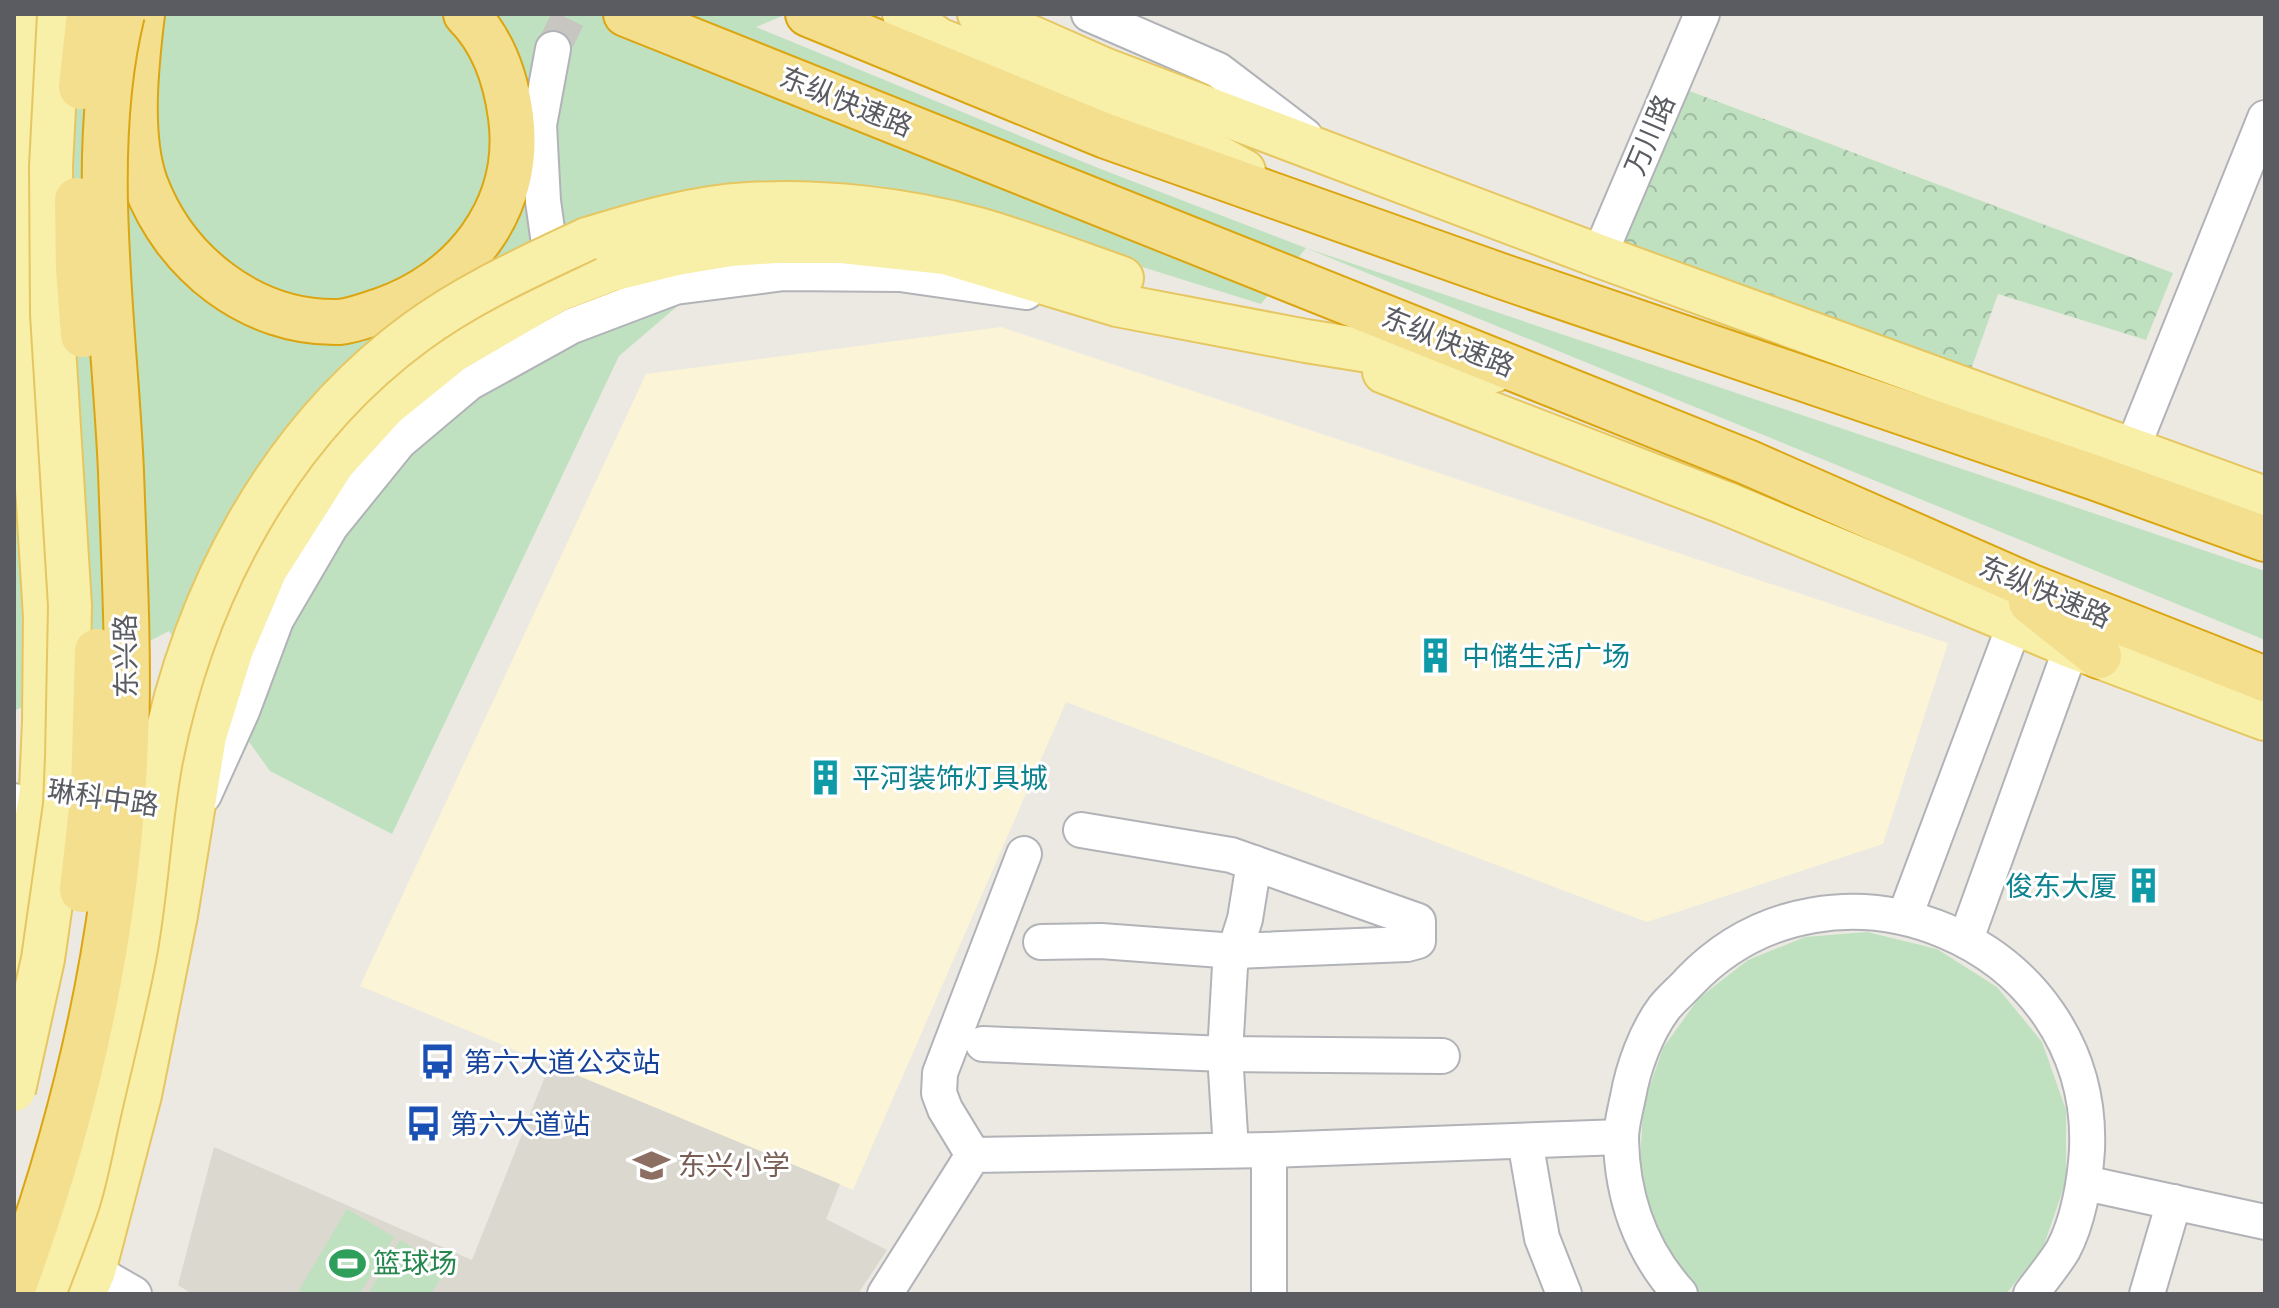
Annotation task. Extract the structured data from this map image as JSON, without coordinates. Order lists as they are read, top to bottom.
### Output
{
  "streets": {
    "highway": ["东纵快速路", "东兴路"],
    "street": ["万川路"]
  },
  "places": {
    "building": ["中储生活广场", "平河装饰灯具城", "俊东大厦"],
    "bus stop": ["第六大道公交站", "第六大道站"],
    "school or university": ["东兴小学"],
    "sports": ["篮球场"]
  }
}
